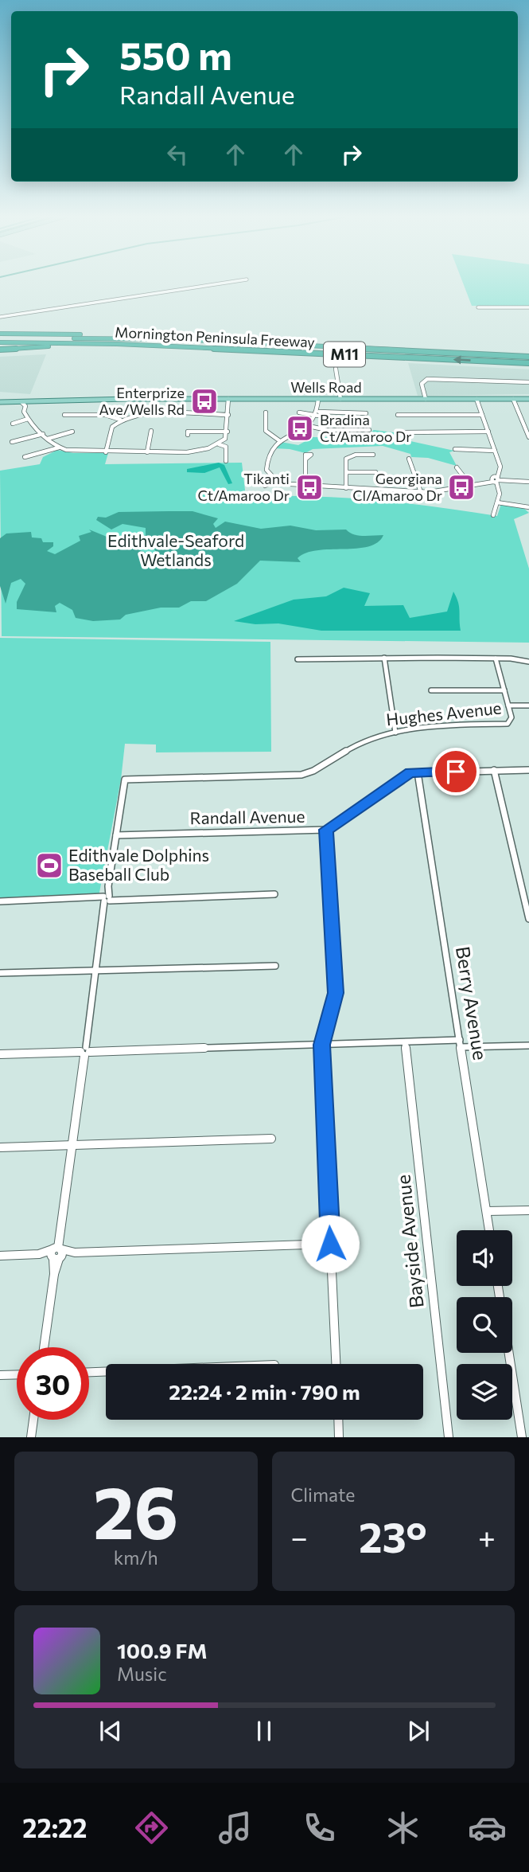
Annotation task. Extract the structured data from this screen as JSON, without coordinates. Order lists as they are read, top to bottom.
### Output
{
  "streets": {
    "highway": ["Mornington Peninsula Freeway", "M11"],
    "main road": ["Wells Road"],
    "street": [
      "Hughes Avenue",
      "Randall Avenue",
      "Berry Avenue",
      "Bayside Avenue"
    ]
  },
  "crossings": [
    ["Hughes Avenue", "Randall Avenue"],
    ["Randall Avenue", "Berry Avenue"]
  ],
  "parks": ["Edithvale-Seaford Wetlands"],
  "places": {
    "bus stop": [
      "Enterprize Ave/Wells Rd",
      "Bradina Ct/Amaroo Dr",
      "Tikanti Ct/Amaroo Dr",
      "Georgiana Cl/Amaroo Dr"
    ],
    "sports": ["Edithvale Dolphins Baseball Club"]
  },
  "page": {
    "turn": ["550 m", "Randall Avenue"],
    "limit": "30",
    "trip": "22:24 · 2 min · 790 m",
    "tile": [
      ["26", "km/h"],
      "Climate"
    ],
    "heat": ["−", "23°", "+"],
    "song": ["100.9 FM", "Music"],
    "tabs": "22:22"
  }
}
